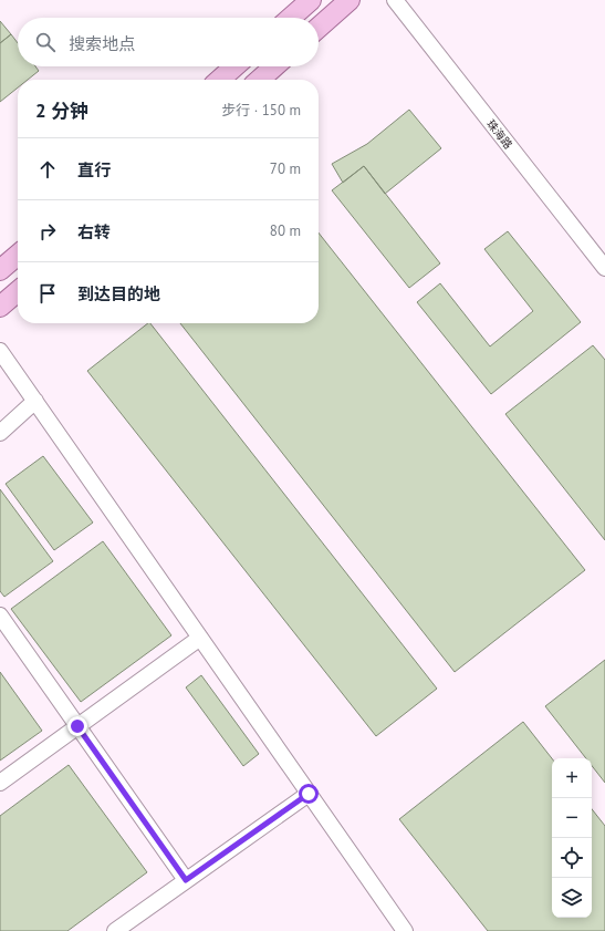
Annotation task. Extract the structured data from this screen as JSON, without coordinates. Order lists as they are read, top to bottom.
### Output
{
  "streets": {
    "street": ["珠海路"]
  },
  "page": {
    "search": "搜索地点",
    "heading": ["2 分钟", "步行 · 150 m"],
    "list": [
      ["直行", "70 m"],
      ["右转", "80 m"],
      "到达目的地"
    ],
    "map_buttons": ["+", "−"]
  }
}
